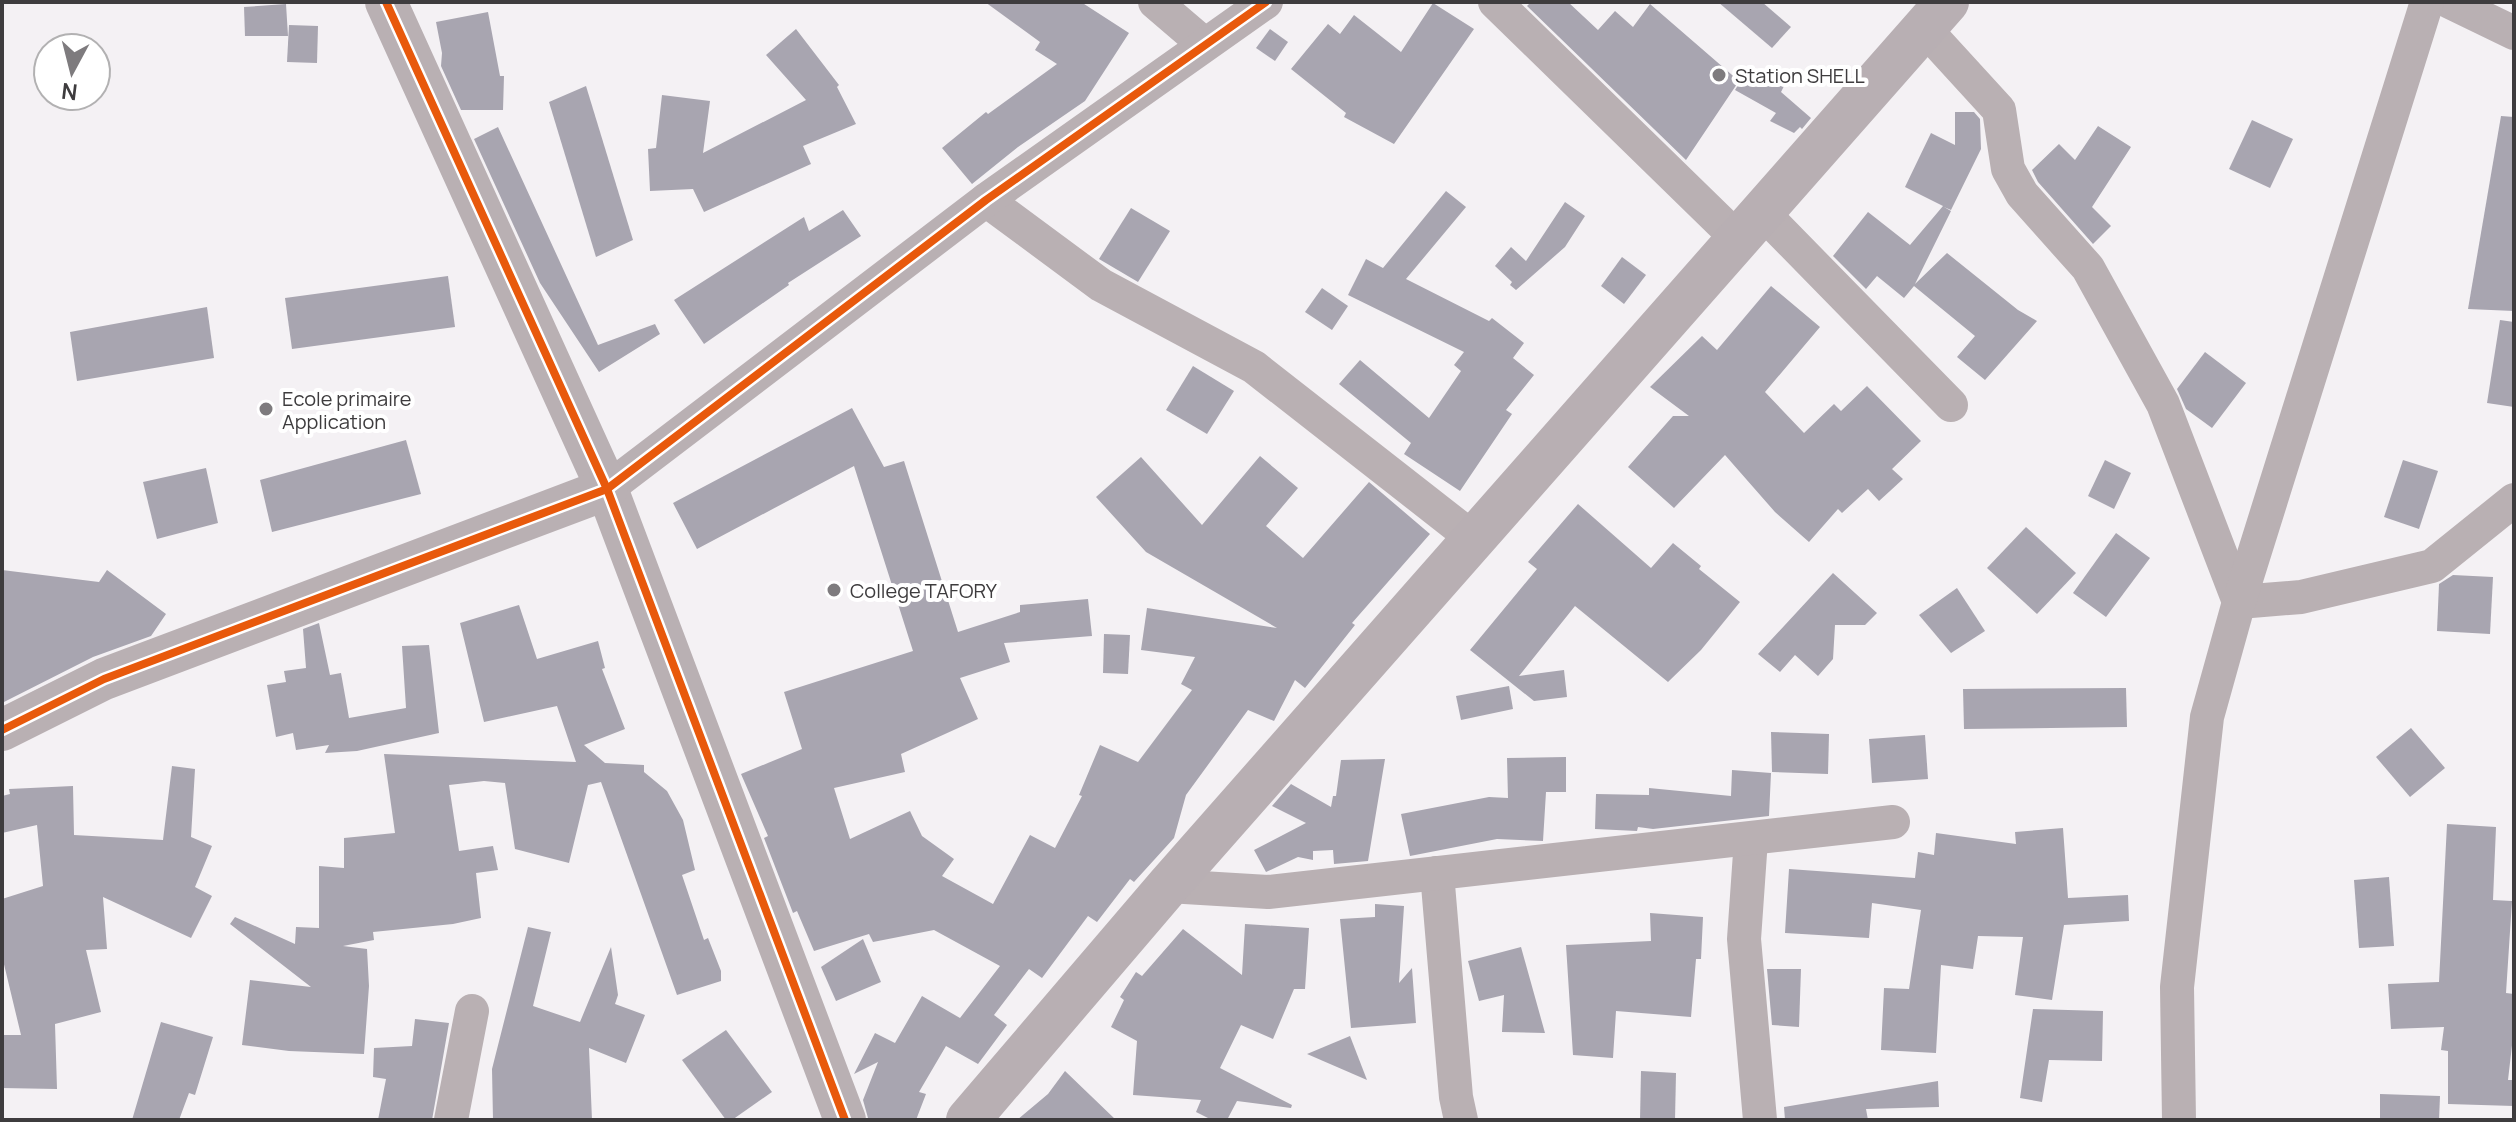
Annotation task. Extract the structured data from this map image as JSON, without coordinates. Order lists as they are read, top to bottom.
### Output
{
  "places": ["Station SHELL", "Ecole primaire Application", "College TAFORY"],
  "north": "bottom"
}
